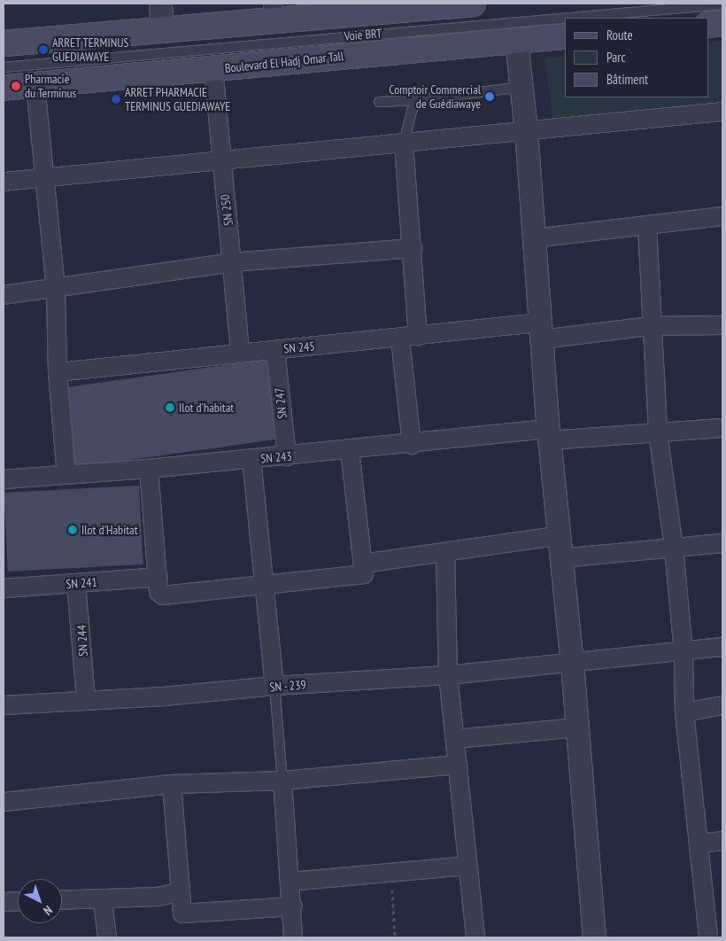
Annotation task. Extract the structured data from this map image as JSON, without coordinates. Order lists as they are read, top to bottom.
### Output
{
  "streets": {
    "main road": ["Boulevard El Hadj Omar Tall"],
    "street": [
      "SN 250",
      "SN 245",
      "SN 247",
      "SN 243",
      "SN 241",
      "SN 244",
      "SN - 239"
    ],
    "lane": ["Voie BRT"]
  },
  "crossings": [
    ["Boulevard El Hadj Omar Tall", "SN 250"],
    ["SN 250", "SN 245"],
    ["SN 245", "SN 247"],
    ["SN 247", "SN 243"],
    ["SN 241", "SN 244"],
    ["SN 244", "SN - 239"]
  ],
  "places": [
    "ARRET TERMINUS GUEDIAWAYE",
    "Pharmacie du Terminus",
    "Comptoir Commercial de Guédiawaye",
    "ARRET PHARMACIE TERMINUS GUEDIAWAYE",
    "Ilot d'habitat",
    "Ilot d'Habitat"
  ],
  "legend": ["Route", "Parc", "Bâtiment"],
  "north": "bottom right"
}
